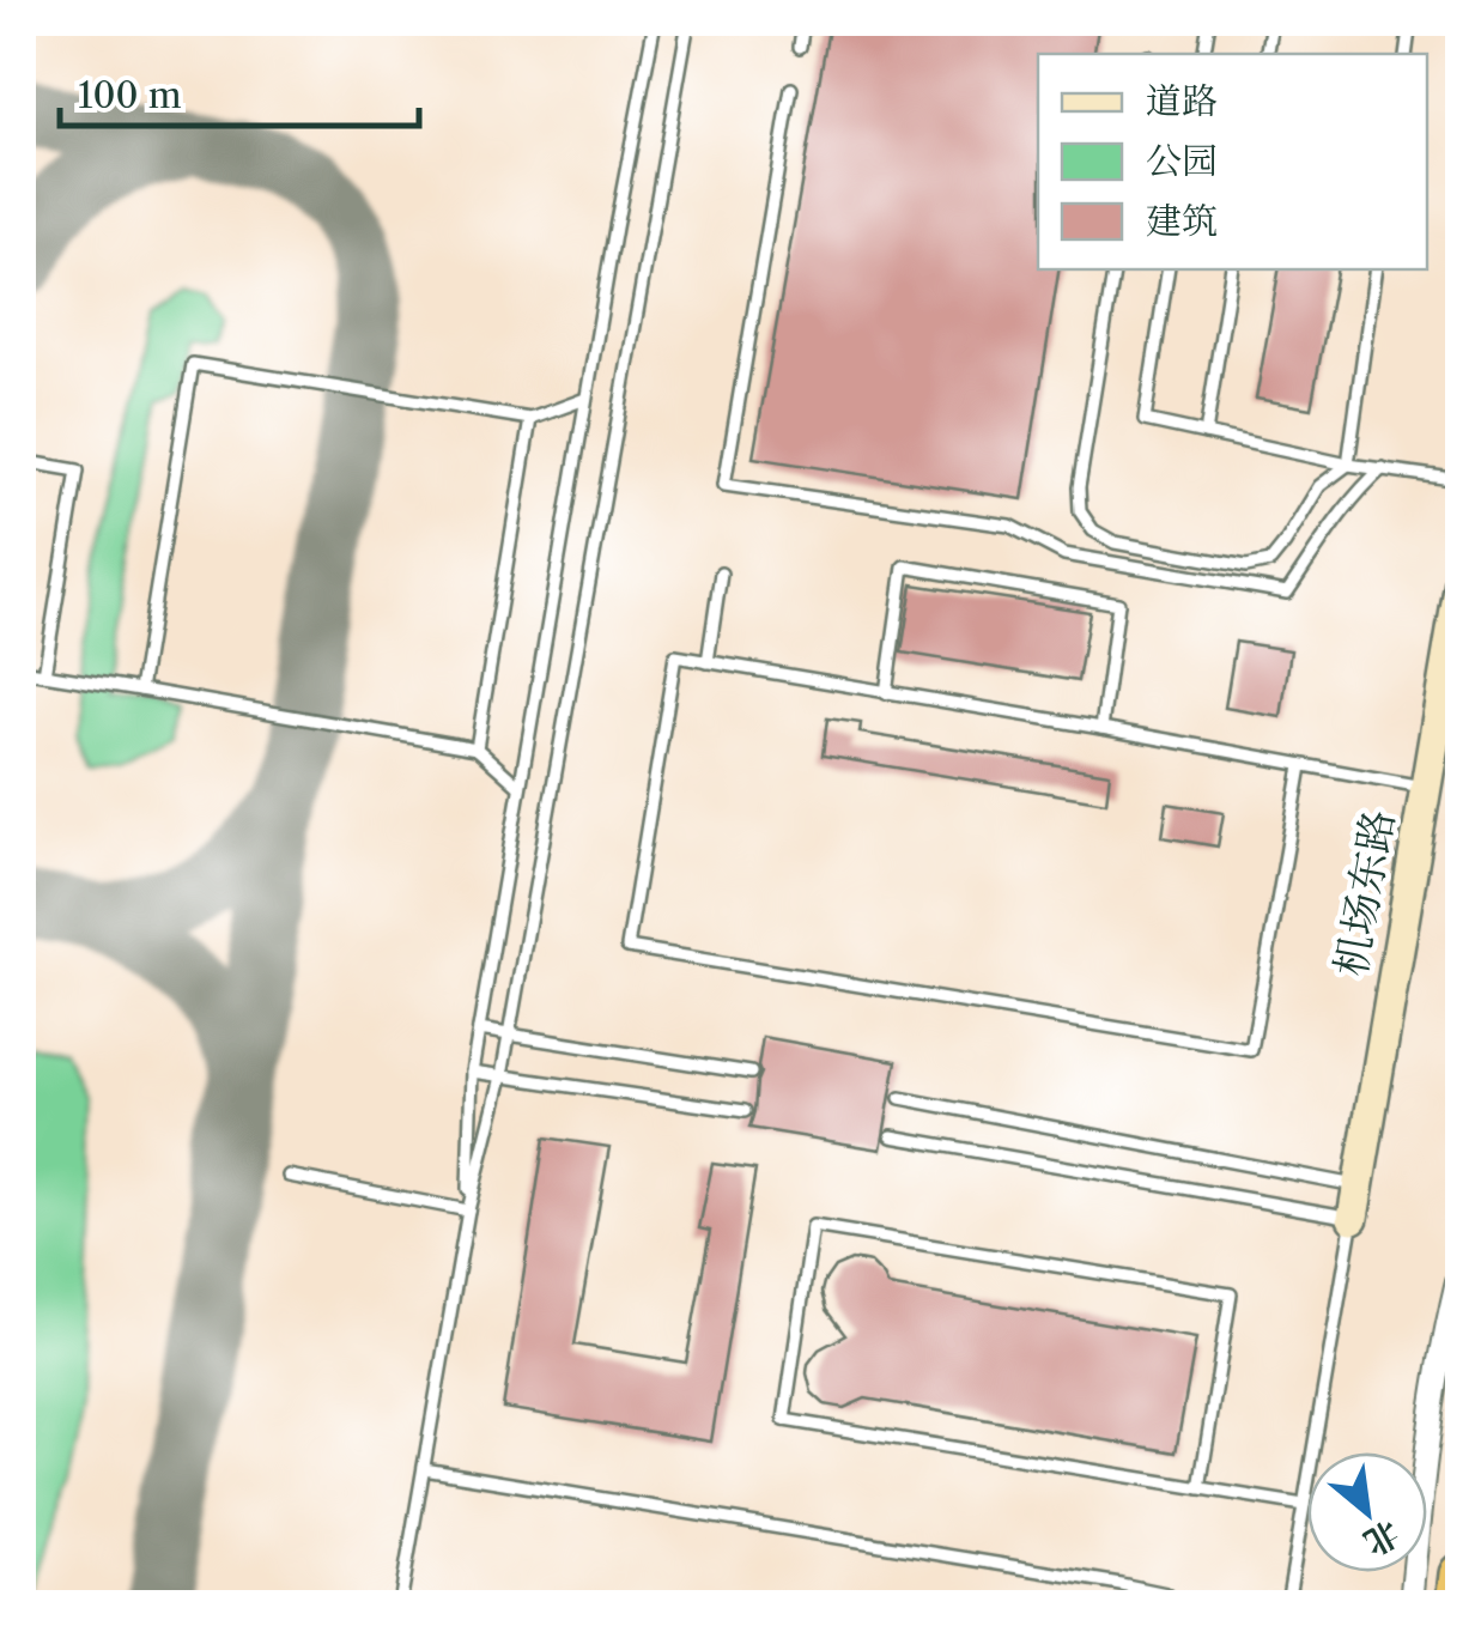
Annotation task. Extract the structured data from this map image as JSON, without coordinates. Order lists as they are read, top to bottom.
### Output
{
  "streets": {
    "street": ["机场东路"]
  },
  "legend": ["道路", "公园", "建筑"],
  "scale_bar": "100 m",
  "north": "bottom right"
}
